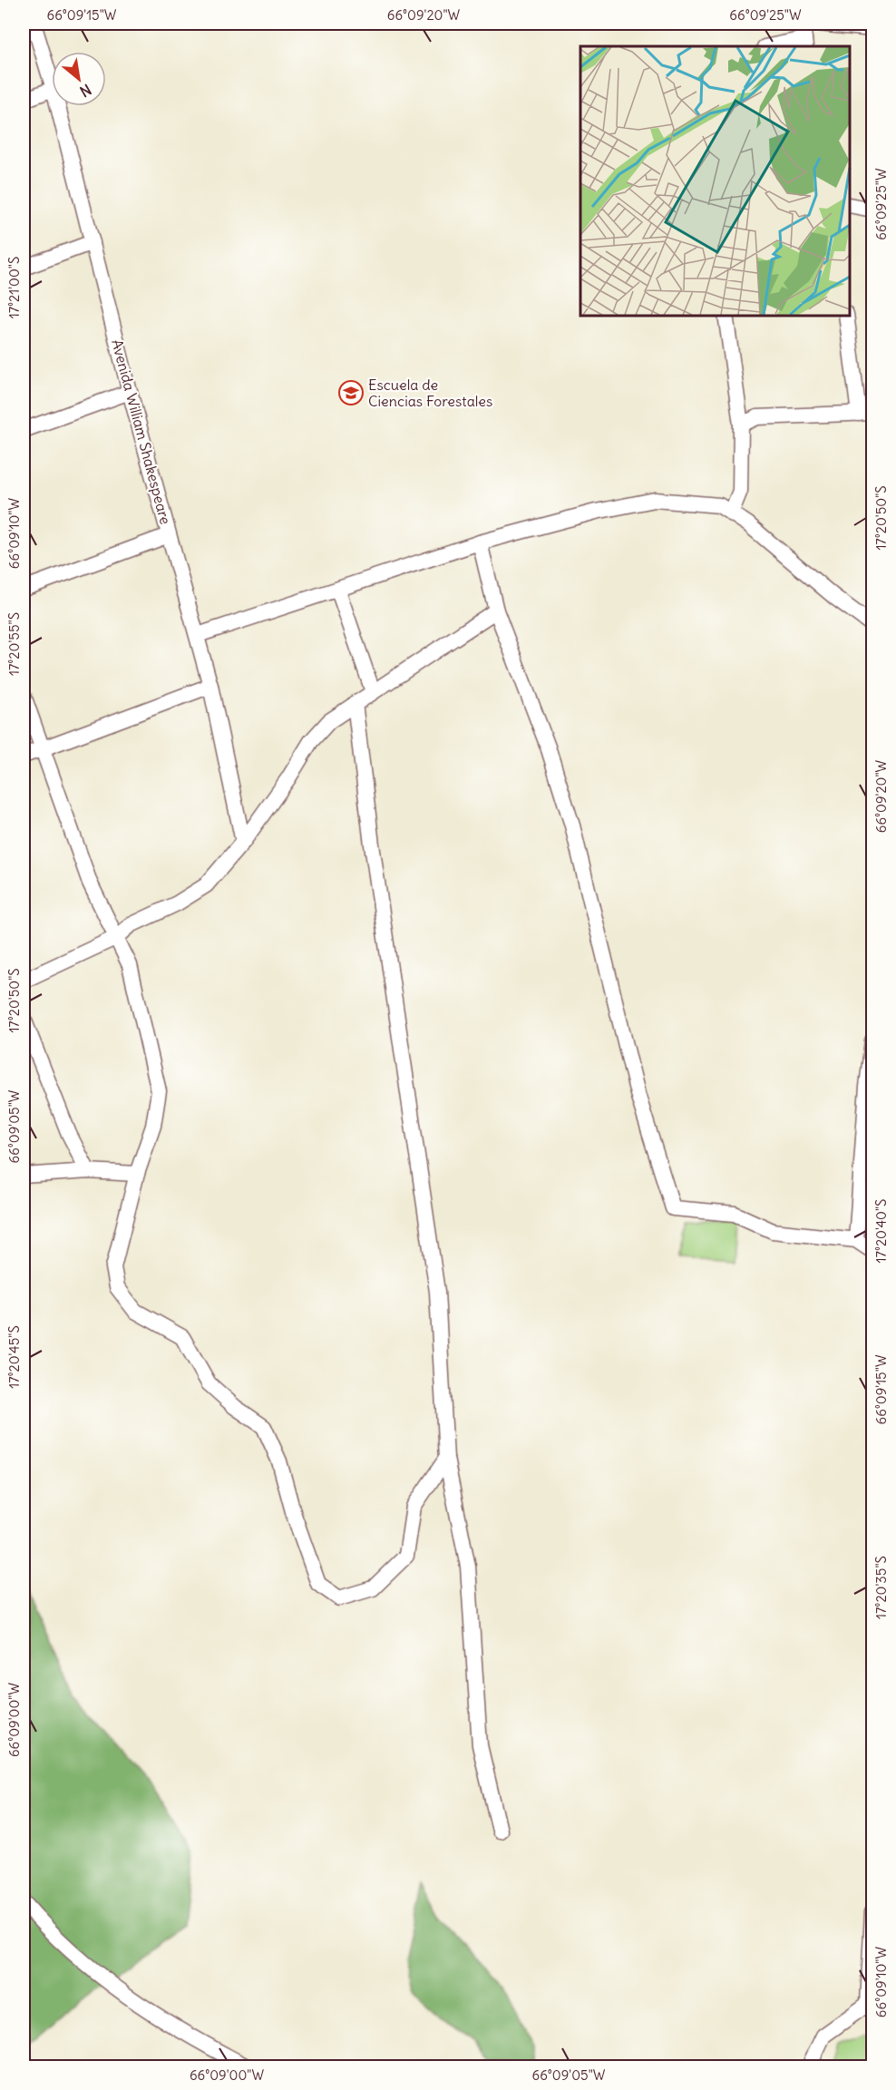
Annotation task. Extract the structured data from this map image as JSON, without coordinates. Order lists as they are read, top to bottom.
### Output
{
  "streets": {
    "street": ["Avenida William Shakespeare"]
  },
  "places": {
    "school or university": ["Escuela de Ciencias Forestales"]
  },
  "north": "bottom right",
  "coordinates": [
    "66°09'15\"W",
    "66°09'20\"W",
    "66°09'25\"W",
    "17°21'00\"S",
    "17°20'50\"S",
    "66°09'10\"W",
    "17°20'55\"S",
    "66°09'05\"W",
    "17°20'40\"S",
    "17°20'45\"S",
    "17°20'35\"S",
    "66°09'00\"W"
  ]
}
